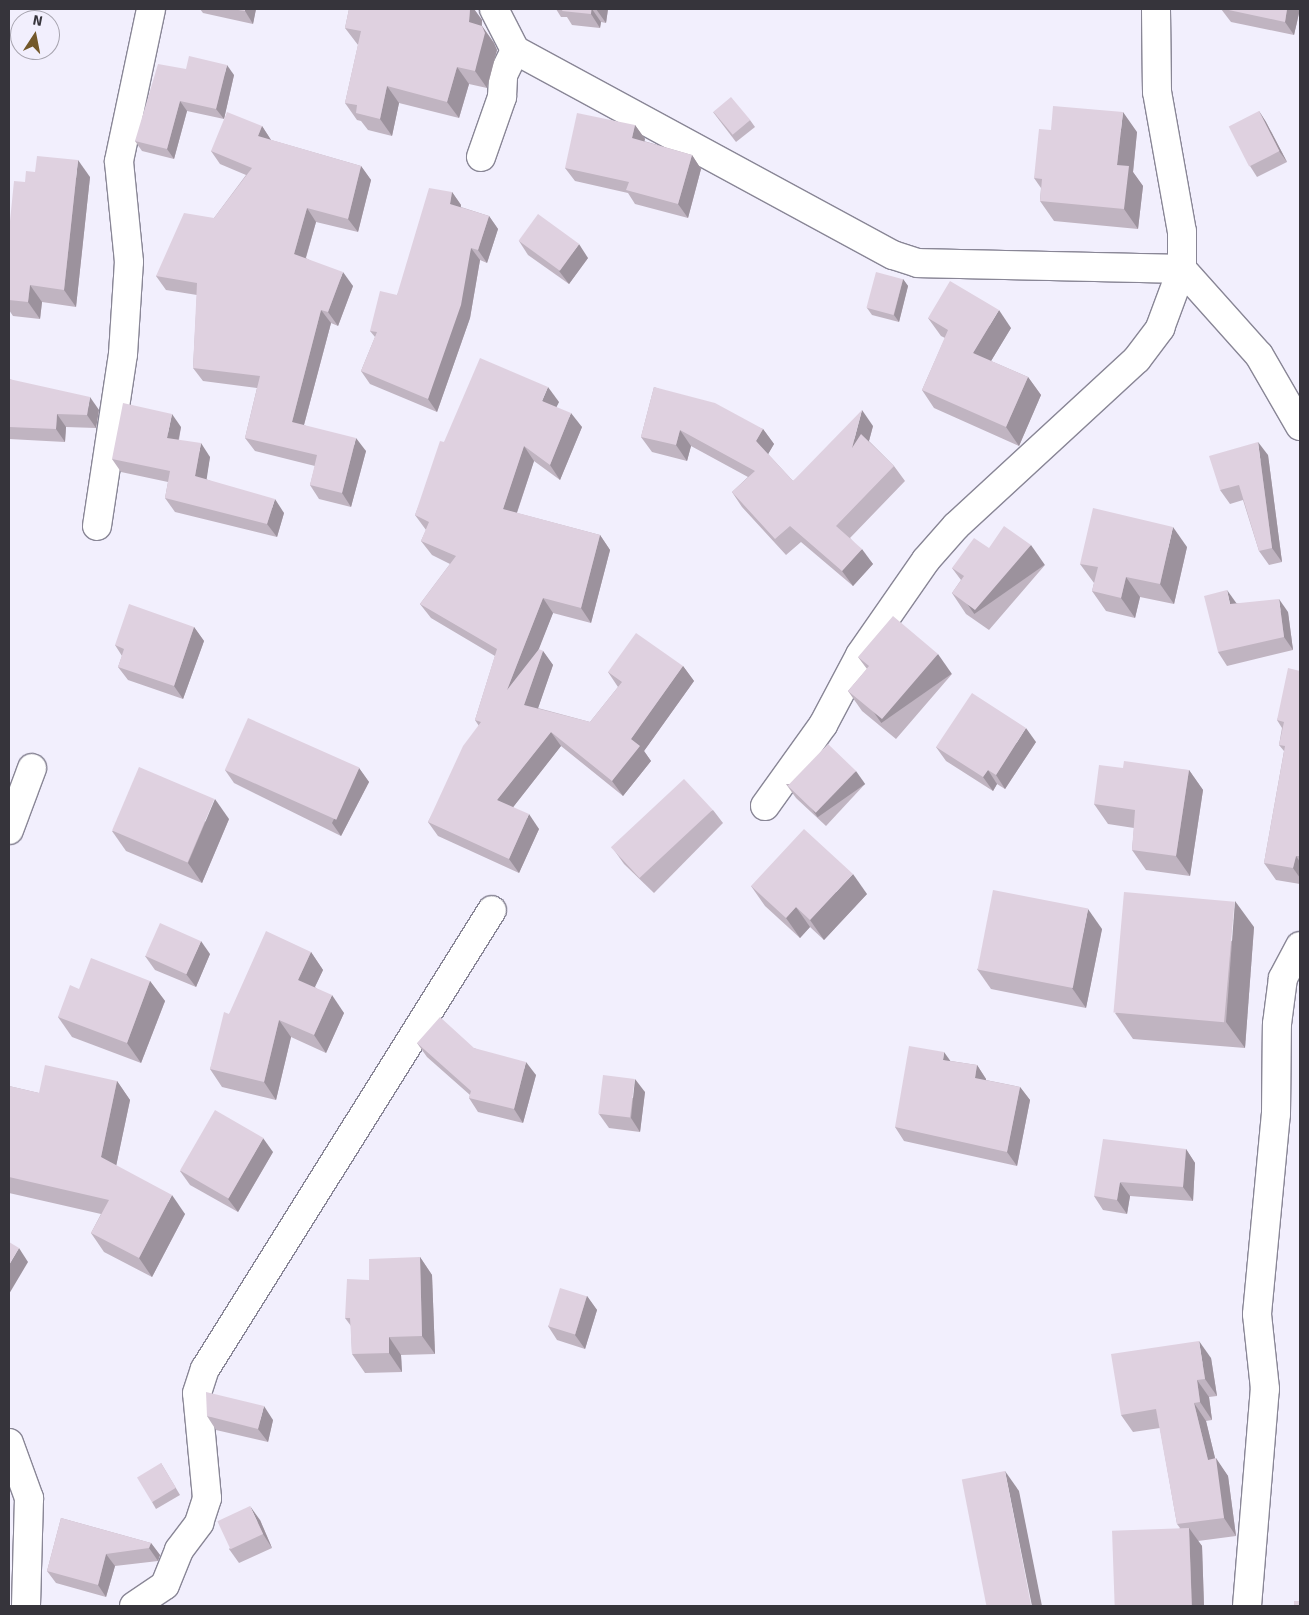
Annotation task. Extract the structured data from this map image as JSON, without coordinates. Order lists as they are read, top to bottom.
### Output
{
  "north": "top"
}
